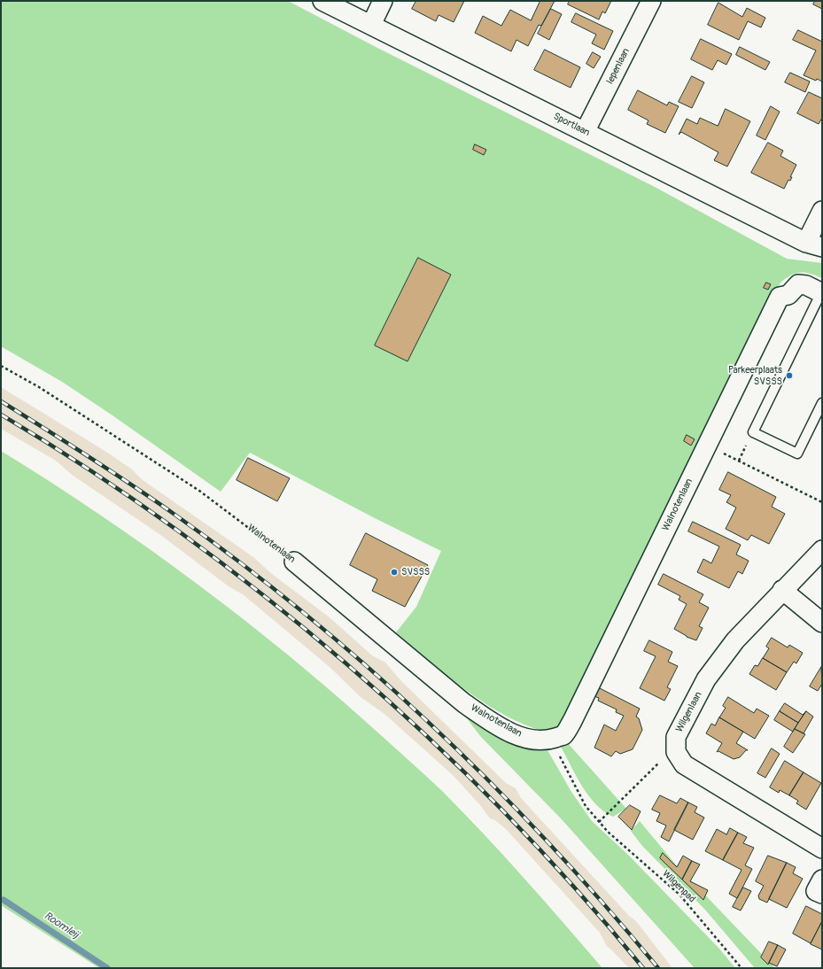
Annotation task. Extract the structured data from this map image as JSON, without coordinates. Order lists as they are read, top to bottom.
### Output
{
  "streets": {
    "street": [
      "Iepenlaan",
      "Sportlaan",
      "Walnotenlaan",
      "Wilgenlaan"
    ],
    "path": ["Wilgenpad"]
  },
  "crossings": [
    ["Iepenlaan", "Sportlaan"],
    ["Walnotenlaan", "Wilgenpad"]
  ],
  "water": ["Roomleij"],
  "places": ["Parkeerplaats SVSSS", "SVSSS"]
}
